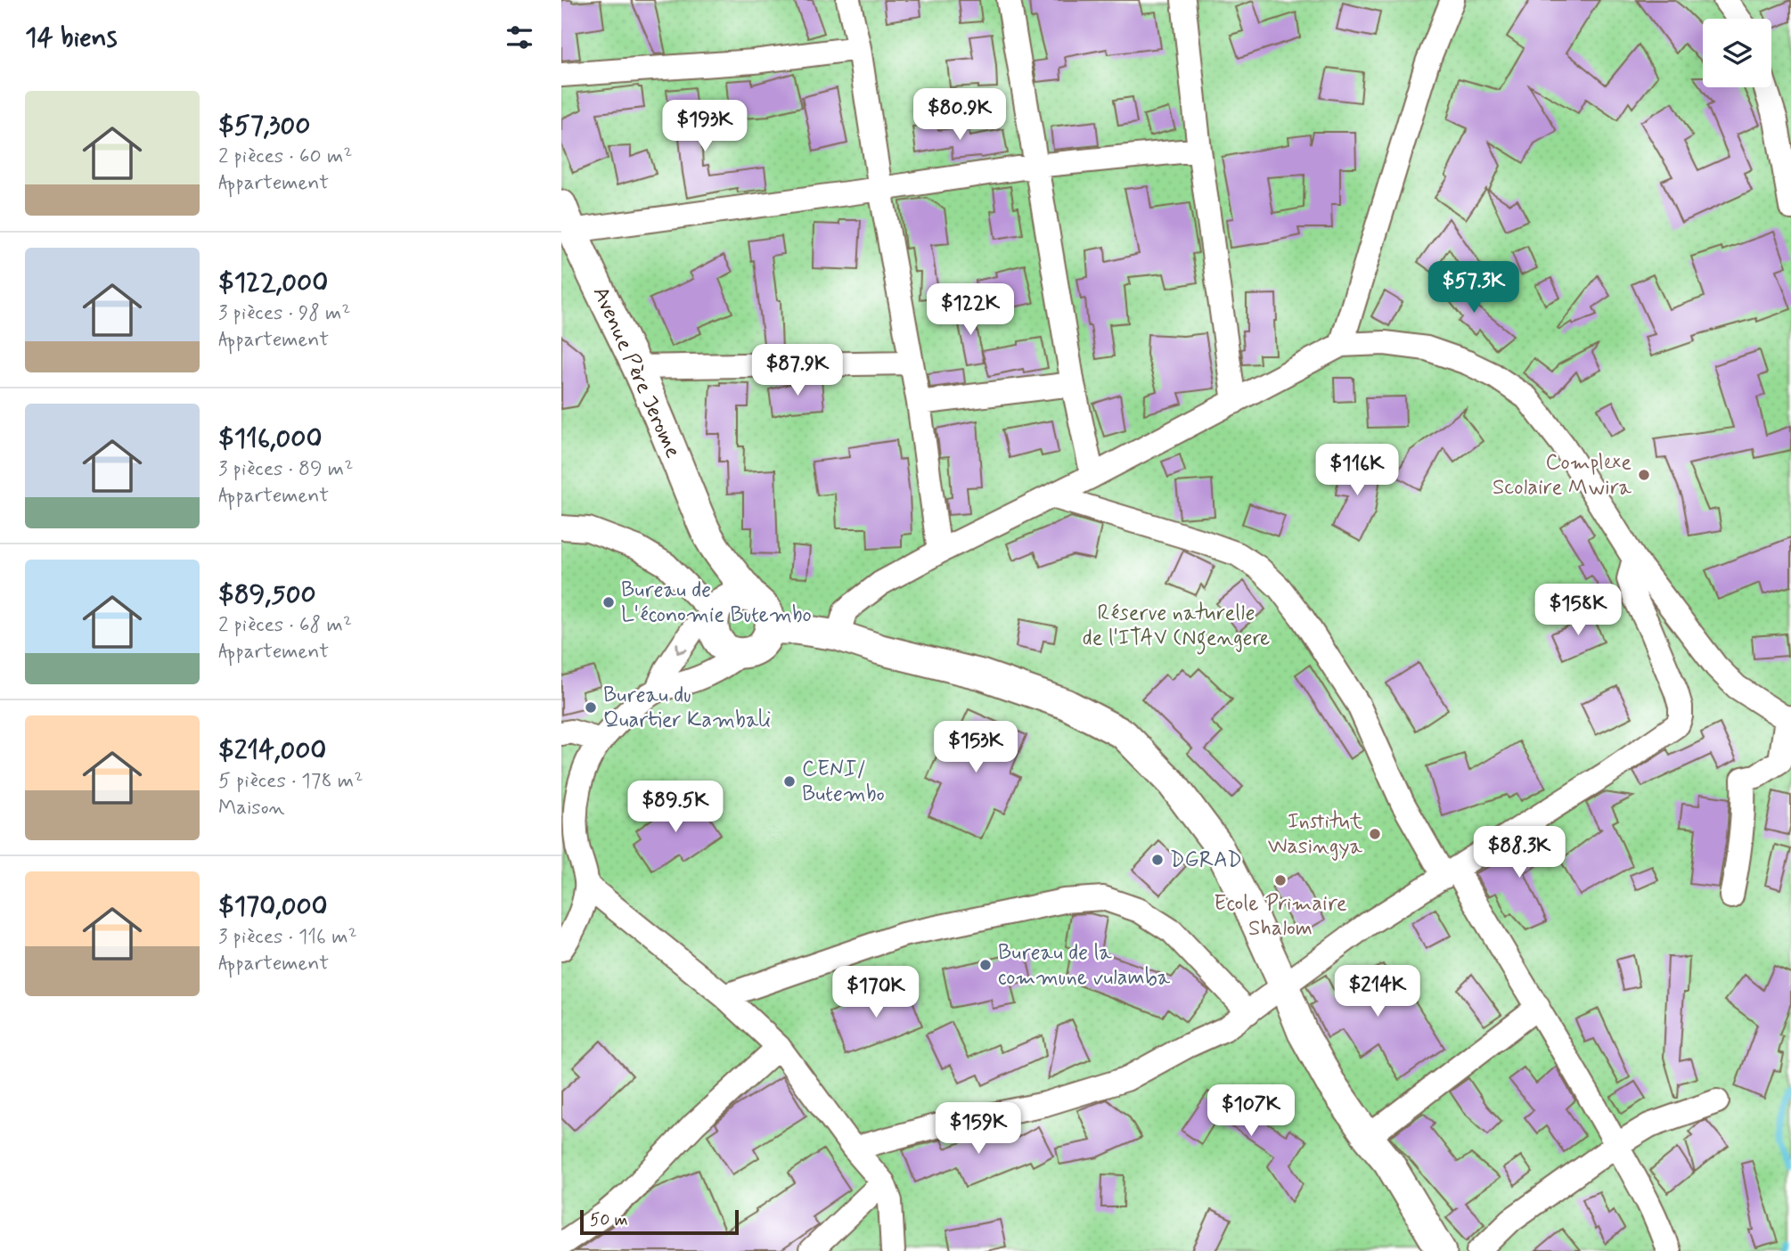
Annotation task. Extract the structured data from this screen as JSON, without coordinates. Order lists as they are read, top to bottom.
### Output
{
  "streets": {
    "street": ["Avenue Père Jerome"]
  },
  "parks": ["Réserve naturelle de l'ITAV (Ngengere"],
  "places": [
    "Complexe Scolaire Mwira",
    "Bureau de L'économie Butembo",
    "Bureau du Quartier Kambali",
    "CENI/ Butembo",
    "Institut Wasingya",
    "DGRAD",
    "Ecole Primaire Shalom",
    "Bureau de la commune vulamba"
  ],
  "scale_bar": "50 m",
  "page": {
    "heading": "14 biens",
    "list": [
      {
        "name": "$57,300",
        "note": "2 pièces · 60 m² · Appartement"
      },
      {
        "name": "$122,000",
        "note": "3 pièces · 98 m² · Appartement"
      },
      {
        "name": "$116,000",
        "note": "3 pièces · 89 m² · Appartement"
      },
      {
        "name": "$89,500",
        "note": "2 pièces · 68 m² · Appartement"
      },
      {
        "name": "$214,000",
        "note": "5 pièces · 178 m² · Maison"
      },
      {
        "name": "$170,000",
        "note": "3 pièces · 116 m² · Appartement"
      }
    ],
    "price": [
      "$80.9K",
      "$193K",
      "$57.3K",
      "$122K",
      "$87.9K",
      "$116K",
      "$158K",
      "$153K",
      "$89.5K",
      "$88.3K",
      "$214K",
      "$170K",
      "$107K",
      "$159K"
    ],
    "scale": "50 m"
  }
}
